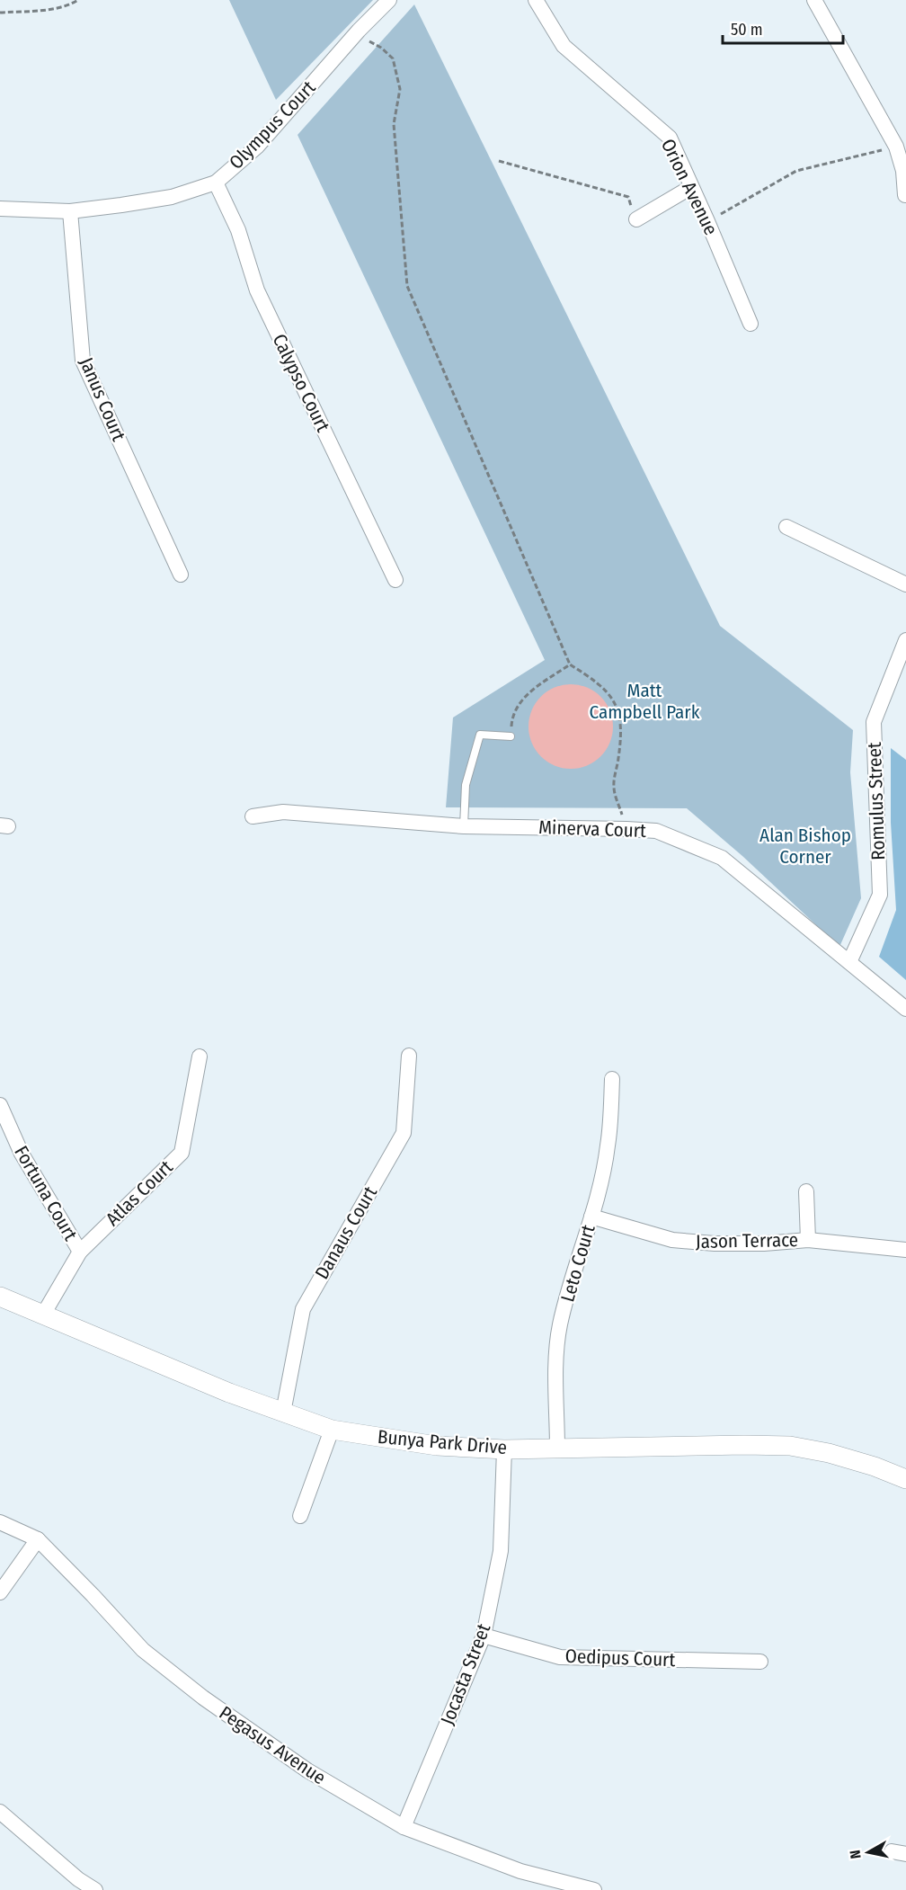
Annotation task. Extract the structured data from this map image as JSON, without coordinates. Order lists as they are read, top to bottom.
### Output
{
  "streets": {
    "street": [
      "Olympus Court",
      "Orion Avenue",
      "Calypso Court",
      "Janus Court",
      "Romulus Street",
      "Minerva Court",
      "Fortuna Court",
      "Atlas Court",
      "Danaus Court",
      "Jason Terrace",
      "Leto Court",
      "Bunya Park Drive",
      "Oedipus Court",
      "Jocasta Street",
      "Pegasus Avenue"
    ]
  },
  "crossings": [
    ["Olympus Court", "Calypso Court"],
    ["Olympus Court", "Janus Court"],
    ["Romulus Street", "Minerva Court"],
    ["Fortuna Court", "Atlas Court"],
    ["Atlas Court", "Bunya Park Drive"],
    ["Danaus Court", "Bunya Park Drive"],
    ["Jason Terrace", "Leto Court"],
    ["Leto Court", "Bunya Park Drive"],
    ["Bunya Park Drive", "Jocasta Street"],
    ["Oedipus Court", "Jocasta Street"],
    ["Jocasta Street", "Pegasus Avenue"]
  ],
  "parks": ["Matt Campbell Park", "Alan Bishop Corner"],
  "scale_bar": "50 m",
  "north": "left"
}
